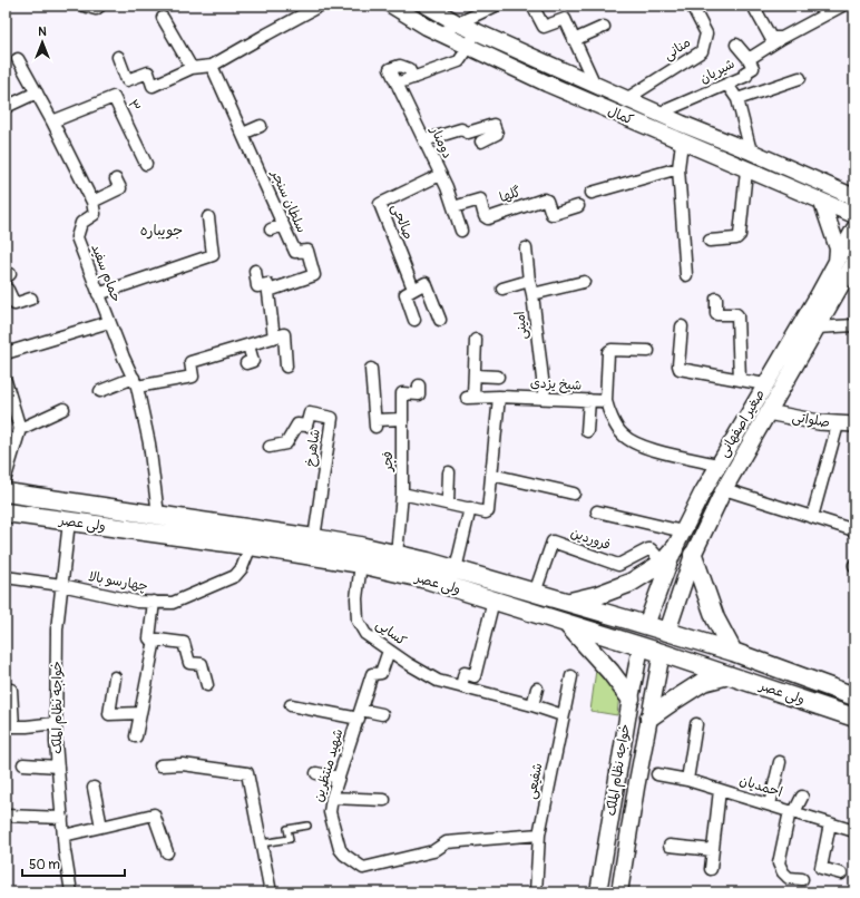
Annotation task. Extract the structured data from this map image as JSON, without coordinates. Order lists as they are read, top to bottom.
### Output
{
  "streets": {
    "main road": [
      "کمال",
      "صغیر اصفهانی",
      "ولی عصر",
      "خواجه نظام الملک"
    ],
    "street": [
      "منانی",
      "شیریان",
      "۳",
      "دومنار",
      "گلها",
      "سلطان سنجر",
      "صالحی",
      "حمام سفید",
      "امینی",
      "شیخ یزدی",
      "صلواتی",
      "شاهرخ",
      "فجر",
      "فروردین",
      "چهارسو بالا",
      "کسایی",
      "شهید منتظرین",
      "شفیعی",
      "احمدیان"
    ]
  },
  "crossings": [
    ["منانی", "کمال"],
    ["شیریان", "کمال"],
    ["دومنار", "گلها"],
    ["دومنار", "صالحی"],
    ["حمام سفید", "ولی عصر"],
    ["امینی", "شیخ یزدی"],
    ["صلواتی", "صغیر اصفهانی"],
    ["صغیر اصفهانی", "ولی عصر"],
    ["شاهرخ", "ولی عصر"],
    ["فجر", "ولی عصر"],
    ["ولی عصر", "فروردین"],
    ["ولی عصر", "چهارسو بالا"],
    ["ولی عصر", "کسایی"],
    ["ولی عصر", "خواجه نظام الملک"],
    ["چهارسو بالا", "خواجه نظام الملک"],
    ["کسایی", "شهید منتظرین"],
    ["کسایی", "شفیعی"],
    ["شهید منتظرین", "شفیعی"]
  ],
  "districts": ["جویباره"],
  "scale_bar": "50 m",
  "north": "top"
}
